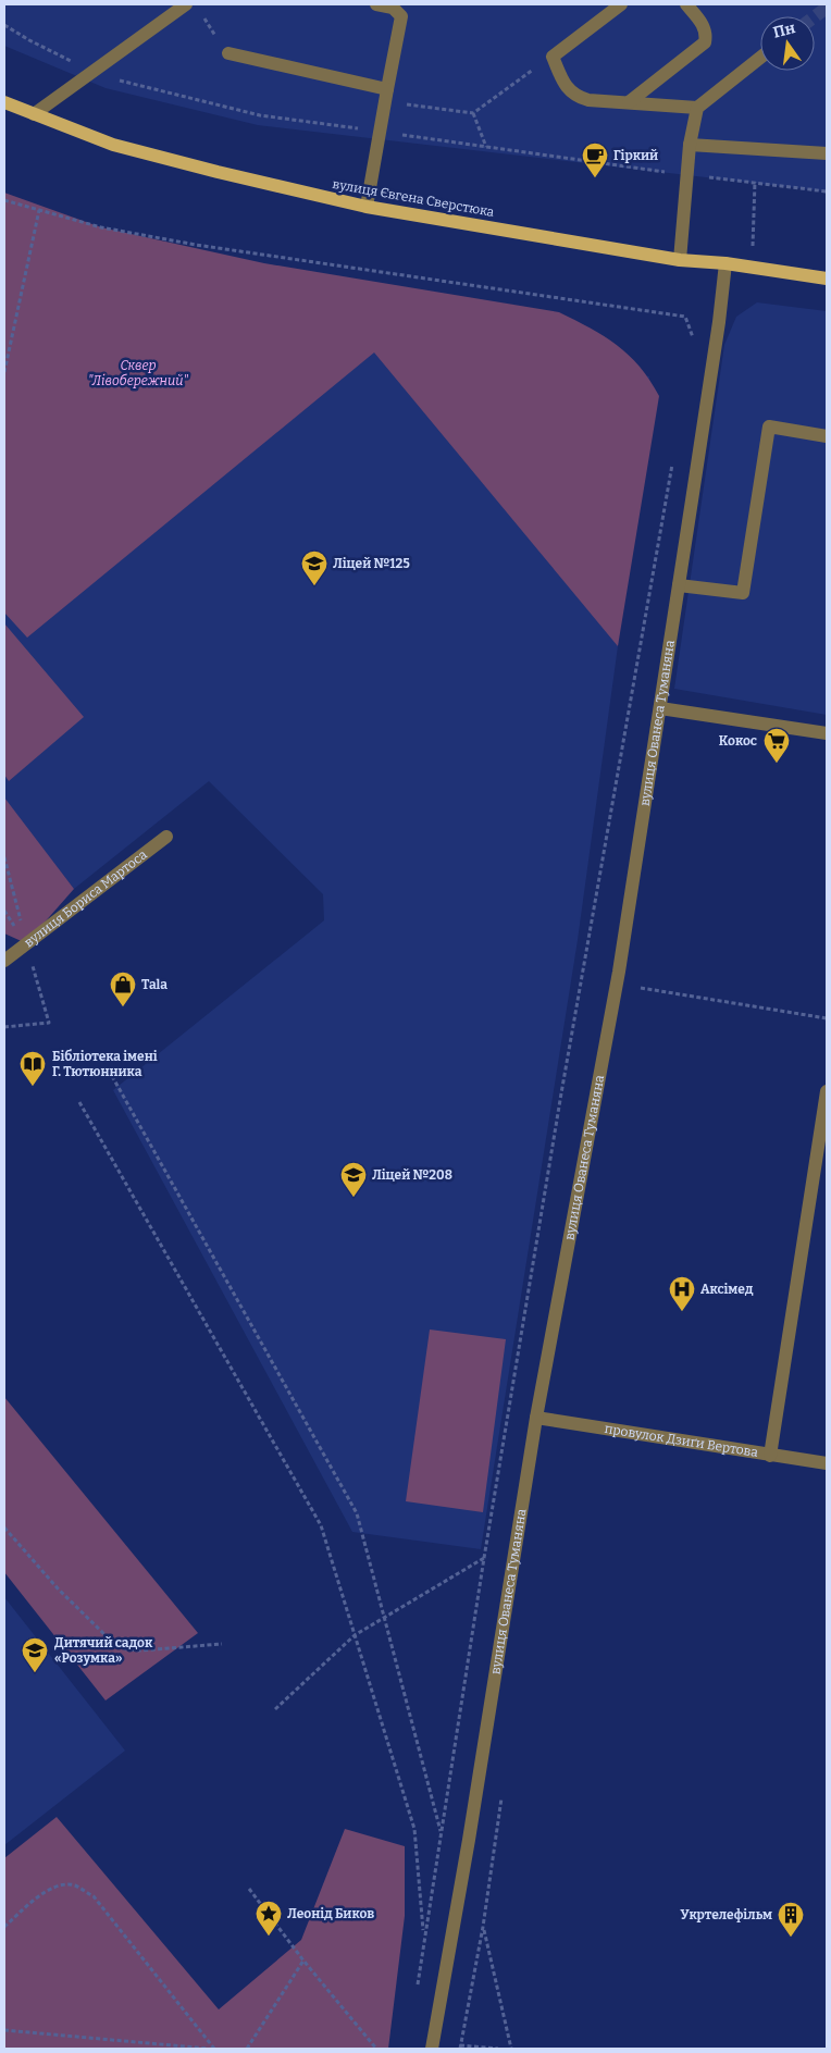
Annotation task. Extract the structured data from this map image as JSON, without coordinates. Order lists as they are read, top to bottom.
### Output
{
  "streets": {
    "main road": ["вулиця Євгена Сверстюка"],
    "street": ["вулиця Ованеса Туманяна", "вулиця Бориса Мартоса", "провулок Дзиґи Вертова"]
  },
  "crossings": [
    ["вулиця Євгена Сверстюка", "вулиця Ованеса Туманяна"],
    ["вулиця Ованеса Туманяна", "провулок Дзиґи Вертова"]
  ],
  "parks": ["Сквер \"Лівобережний\""],
  "places": {
    "cafe": ["Гіркий"],
    "school or university": ["Ліцей №125", "Ліцей №208", "Дитячий садок «Розумка»"],
    "supermarket": ["Кокос"],
    "shop": ["Tala"],
    "library": ["Бібліотека імені Г. Тютюнника"],
    "hospital": ["Аксімед"],
    "place": ["Леонід Биков"],
    "building": ["Укртелефільм"]
  },
  "north": "top"
}
